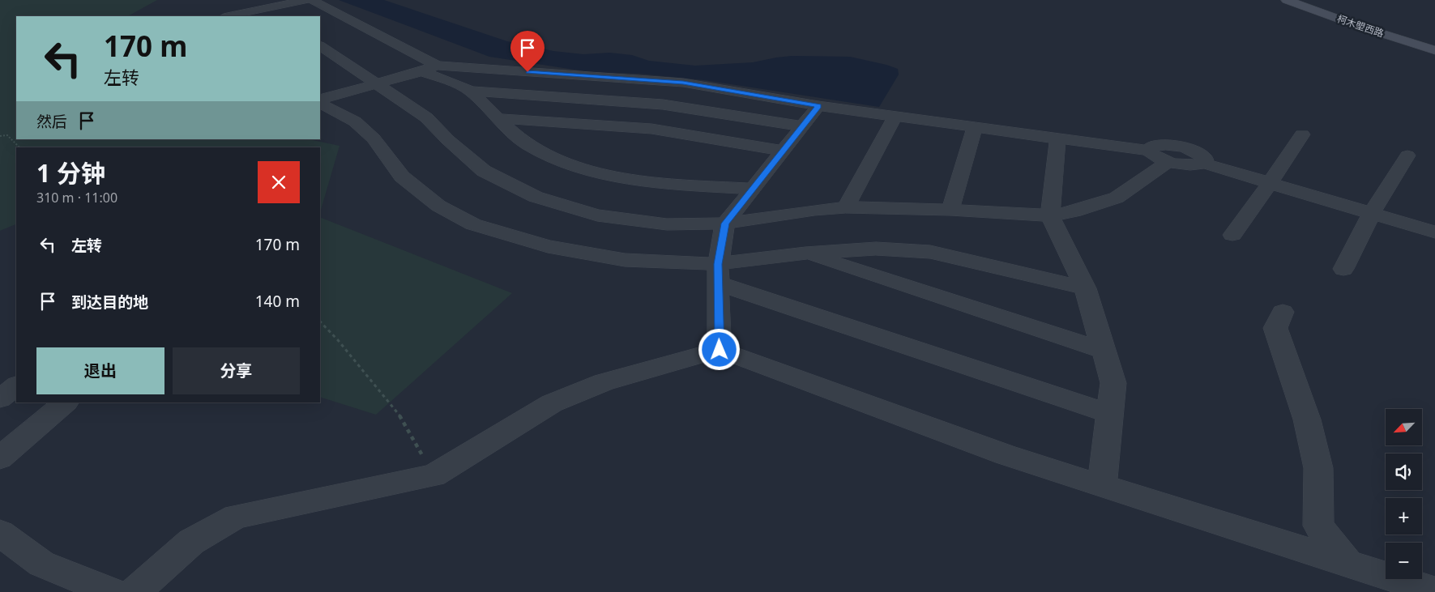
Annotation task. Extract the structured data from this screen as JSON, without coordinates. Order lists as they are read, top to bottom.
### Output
{
  "streets": {
    "street": ["柯木塱西路"]
  },
  "north": "bottom left",
  "page": {
    "turn": ["170 m", "左转"],
    "then": "然后",
    "heading": ["1 分钟", "310 m · 11:00"],
    "list": [
      {
        "name": "左转",
        "value": "170 m"
      },
      {
        "name": "到达目的地",
        "value": "140 m"
      }
    ],
    "buttons": ["退出", "分享"],
    "map_buttons": ["+", "−"]
  }
}
